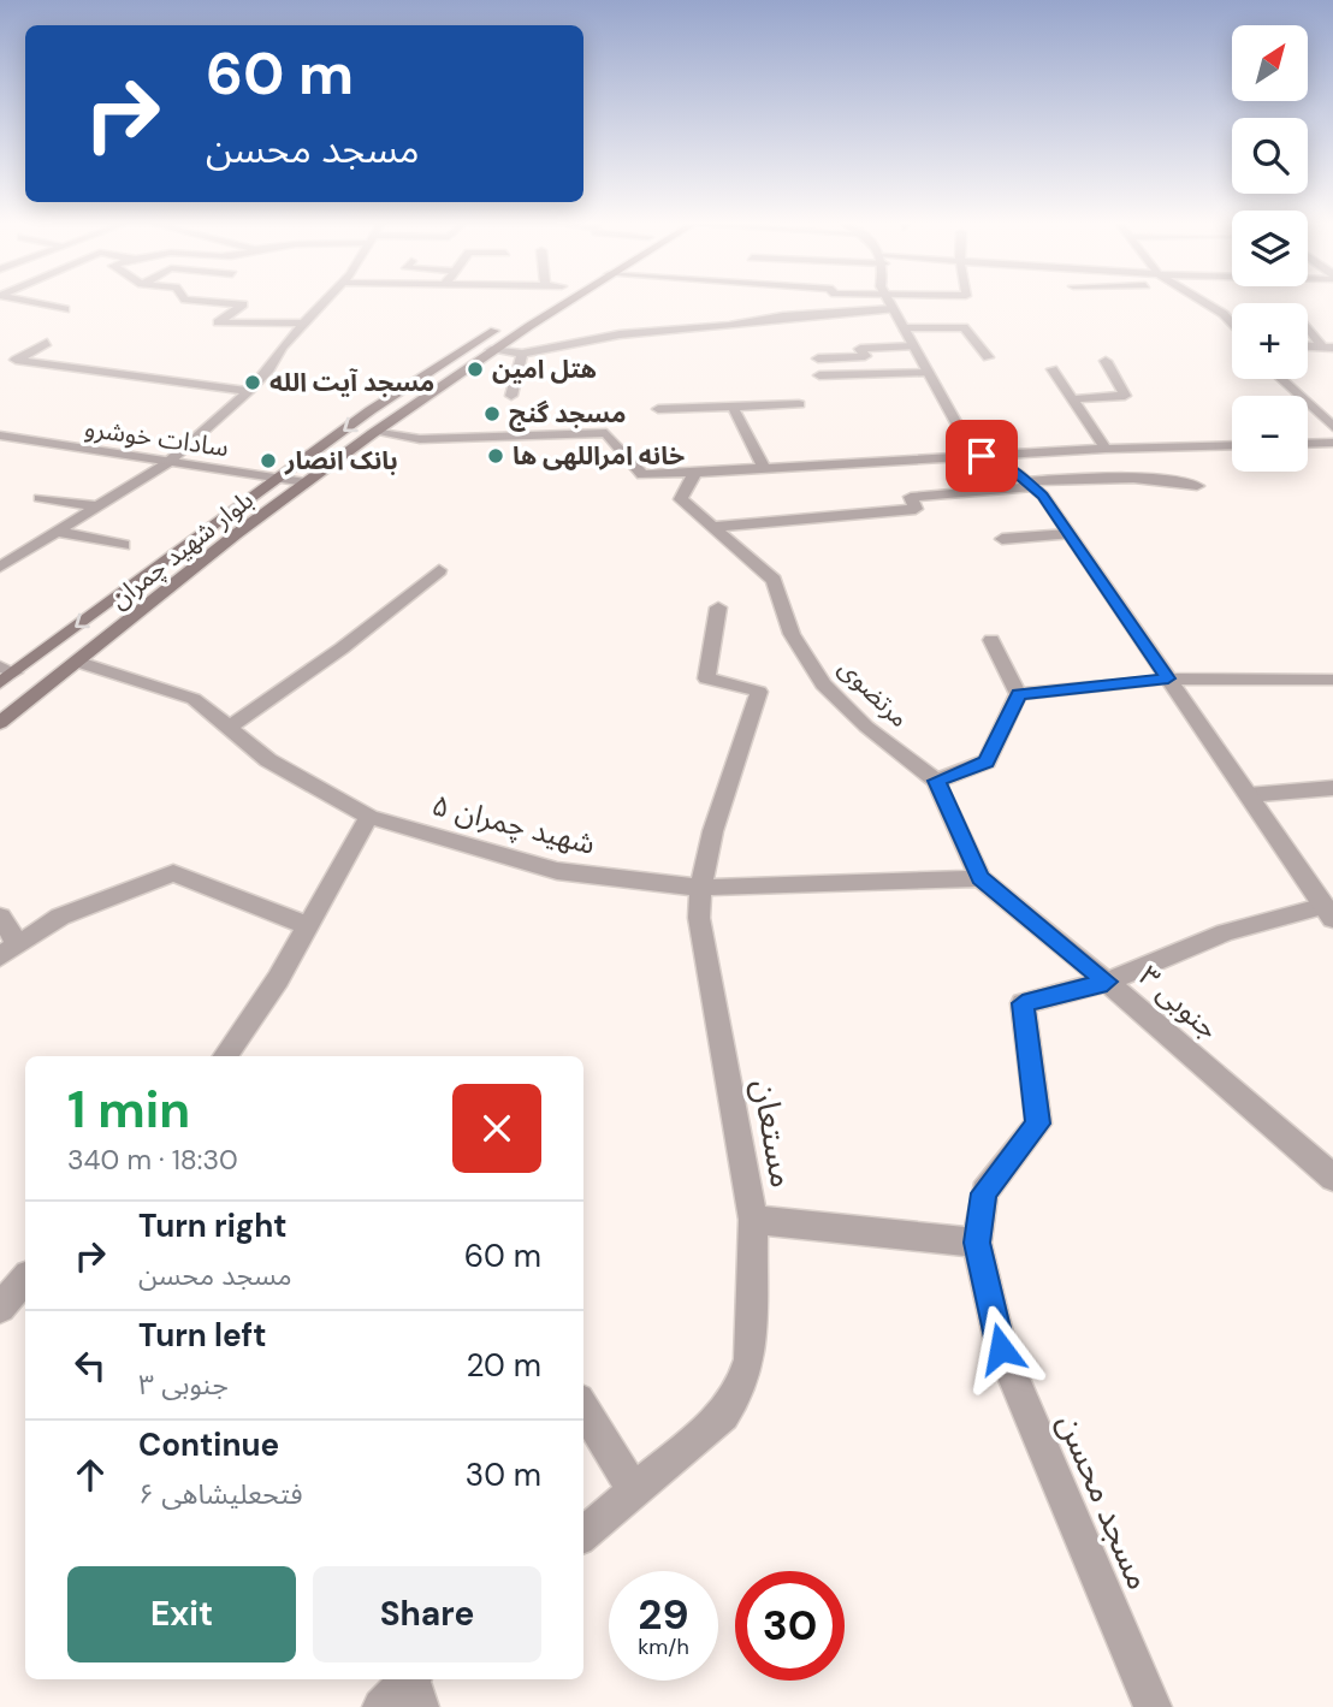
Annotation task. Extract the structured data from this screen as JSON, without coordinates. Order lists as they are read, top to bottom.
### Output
{
  "streets": {
    "main road": ["بلوار شهید چمران"],
    "street": [
      "سادات خوشرو",
      "مرتضوی",
      "شهید چمران ۵",
      "۳ جنوبی",
      "مستعان",
      "مسجد محسن"
    ]
  },
  "crossings": [
    ["سادات خوشرو", "بلوار شهید چمران"],
    ["بلوار شهید چمران", "شهید چمران ۵"],
    ["شهید چمران ۵", "۳ جنوبی"],
    ["شهید چمران ۵", "مستعان"],
    ["۳ جنوبی", "مسجد محسن"],
    ["مستعان", "مسجد محسن"]
  ],
  "places": [
    "هتل امین",
    "مسجد آیت الله",
    "مسجد گنج",
    "خانه امراللهی ها",
    "بانک انصار"
  ],
  "north": "top right",
  "page": {
    "map_buttons": ["+", "−"],
    "turn": ["60 m", "مسجد محسن"],
    "heading": ["1 min", "340 m · 18:30"],
    "list": [
      {
        "name": "Turn right",
        "note": "مسجد محسن",
        "value": "60 m"
      },
      {
        "name": "Turn left",
        "note": "۳ جنوبی",
        "value": "20 m"
      },
      {
        "name": "Continue",
        "note": "فتحعلیشاهی ۶",
        "value": "30 m"
      }
    ],
    "buttons": ["Exit", "Share"],
    "speed": "29 km/h",
    "limit": "30"
  }
}
